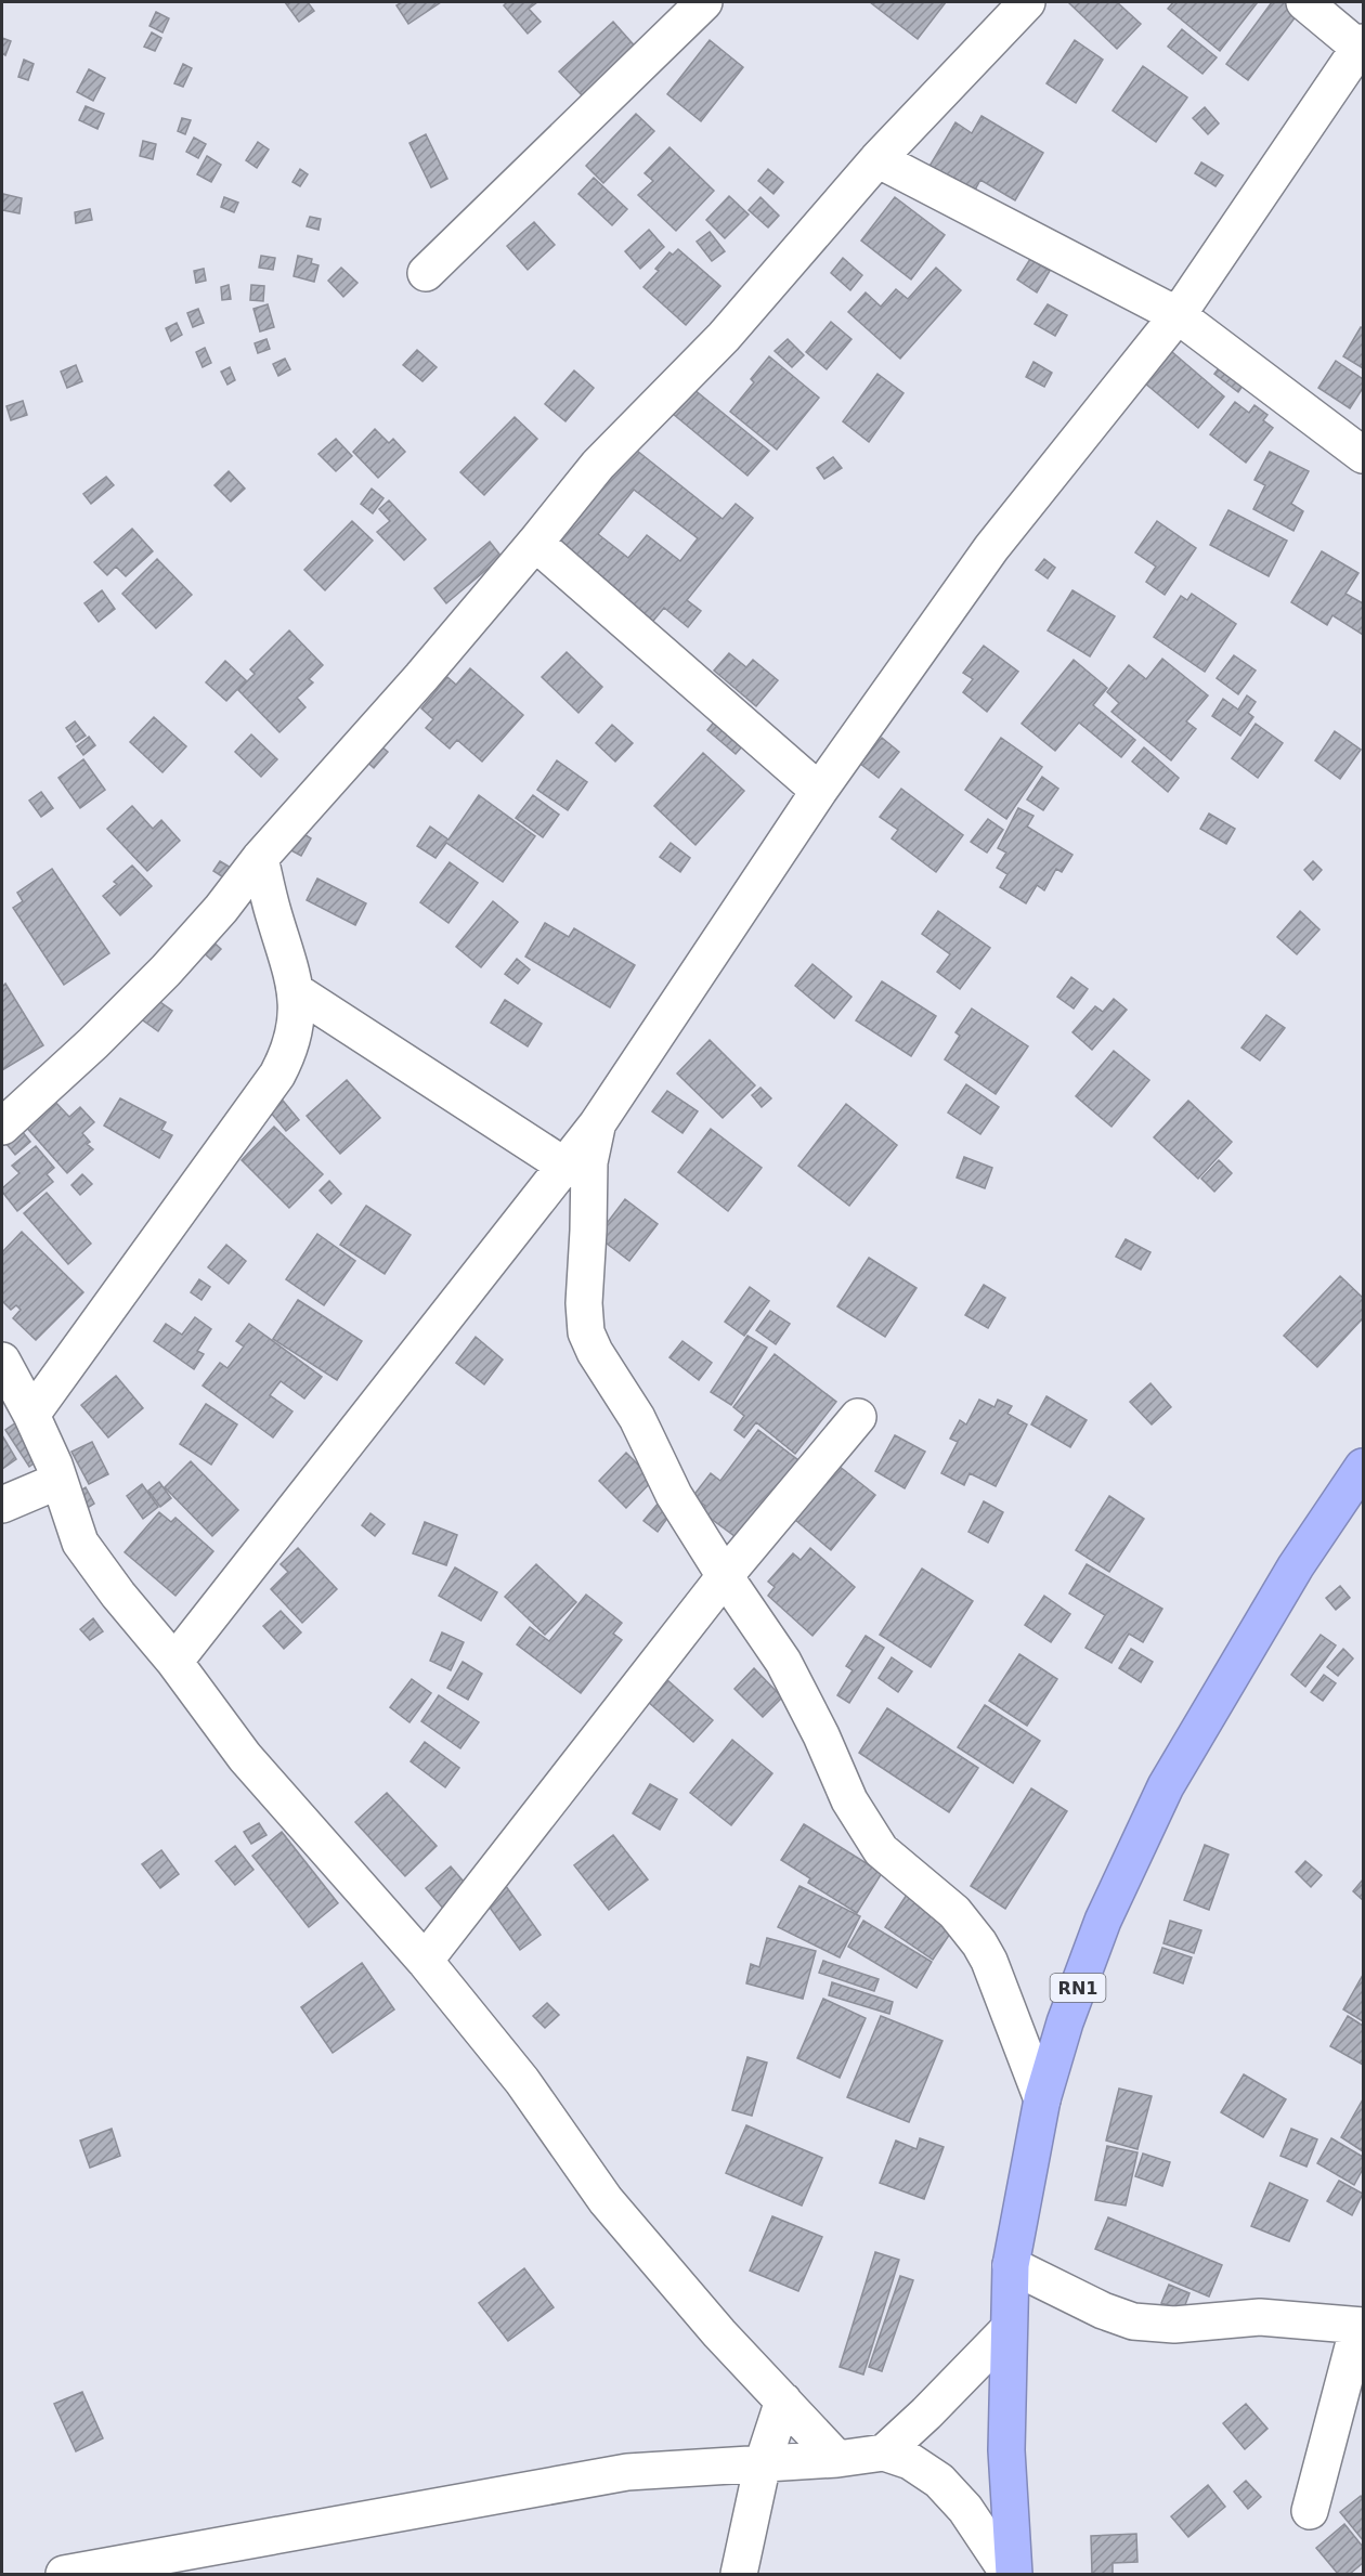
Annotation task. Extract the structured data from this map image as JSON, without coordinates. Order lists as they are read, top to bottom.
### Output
{
  "streets": {
    "highway": ["RN1"]
  }
}
